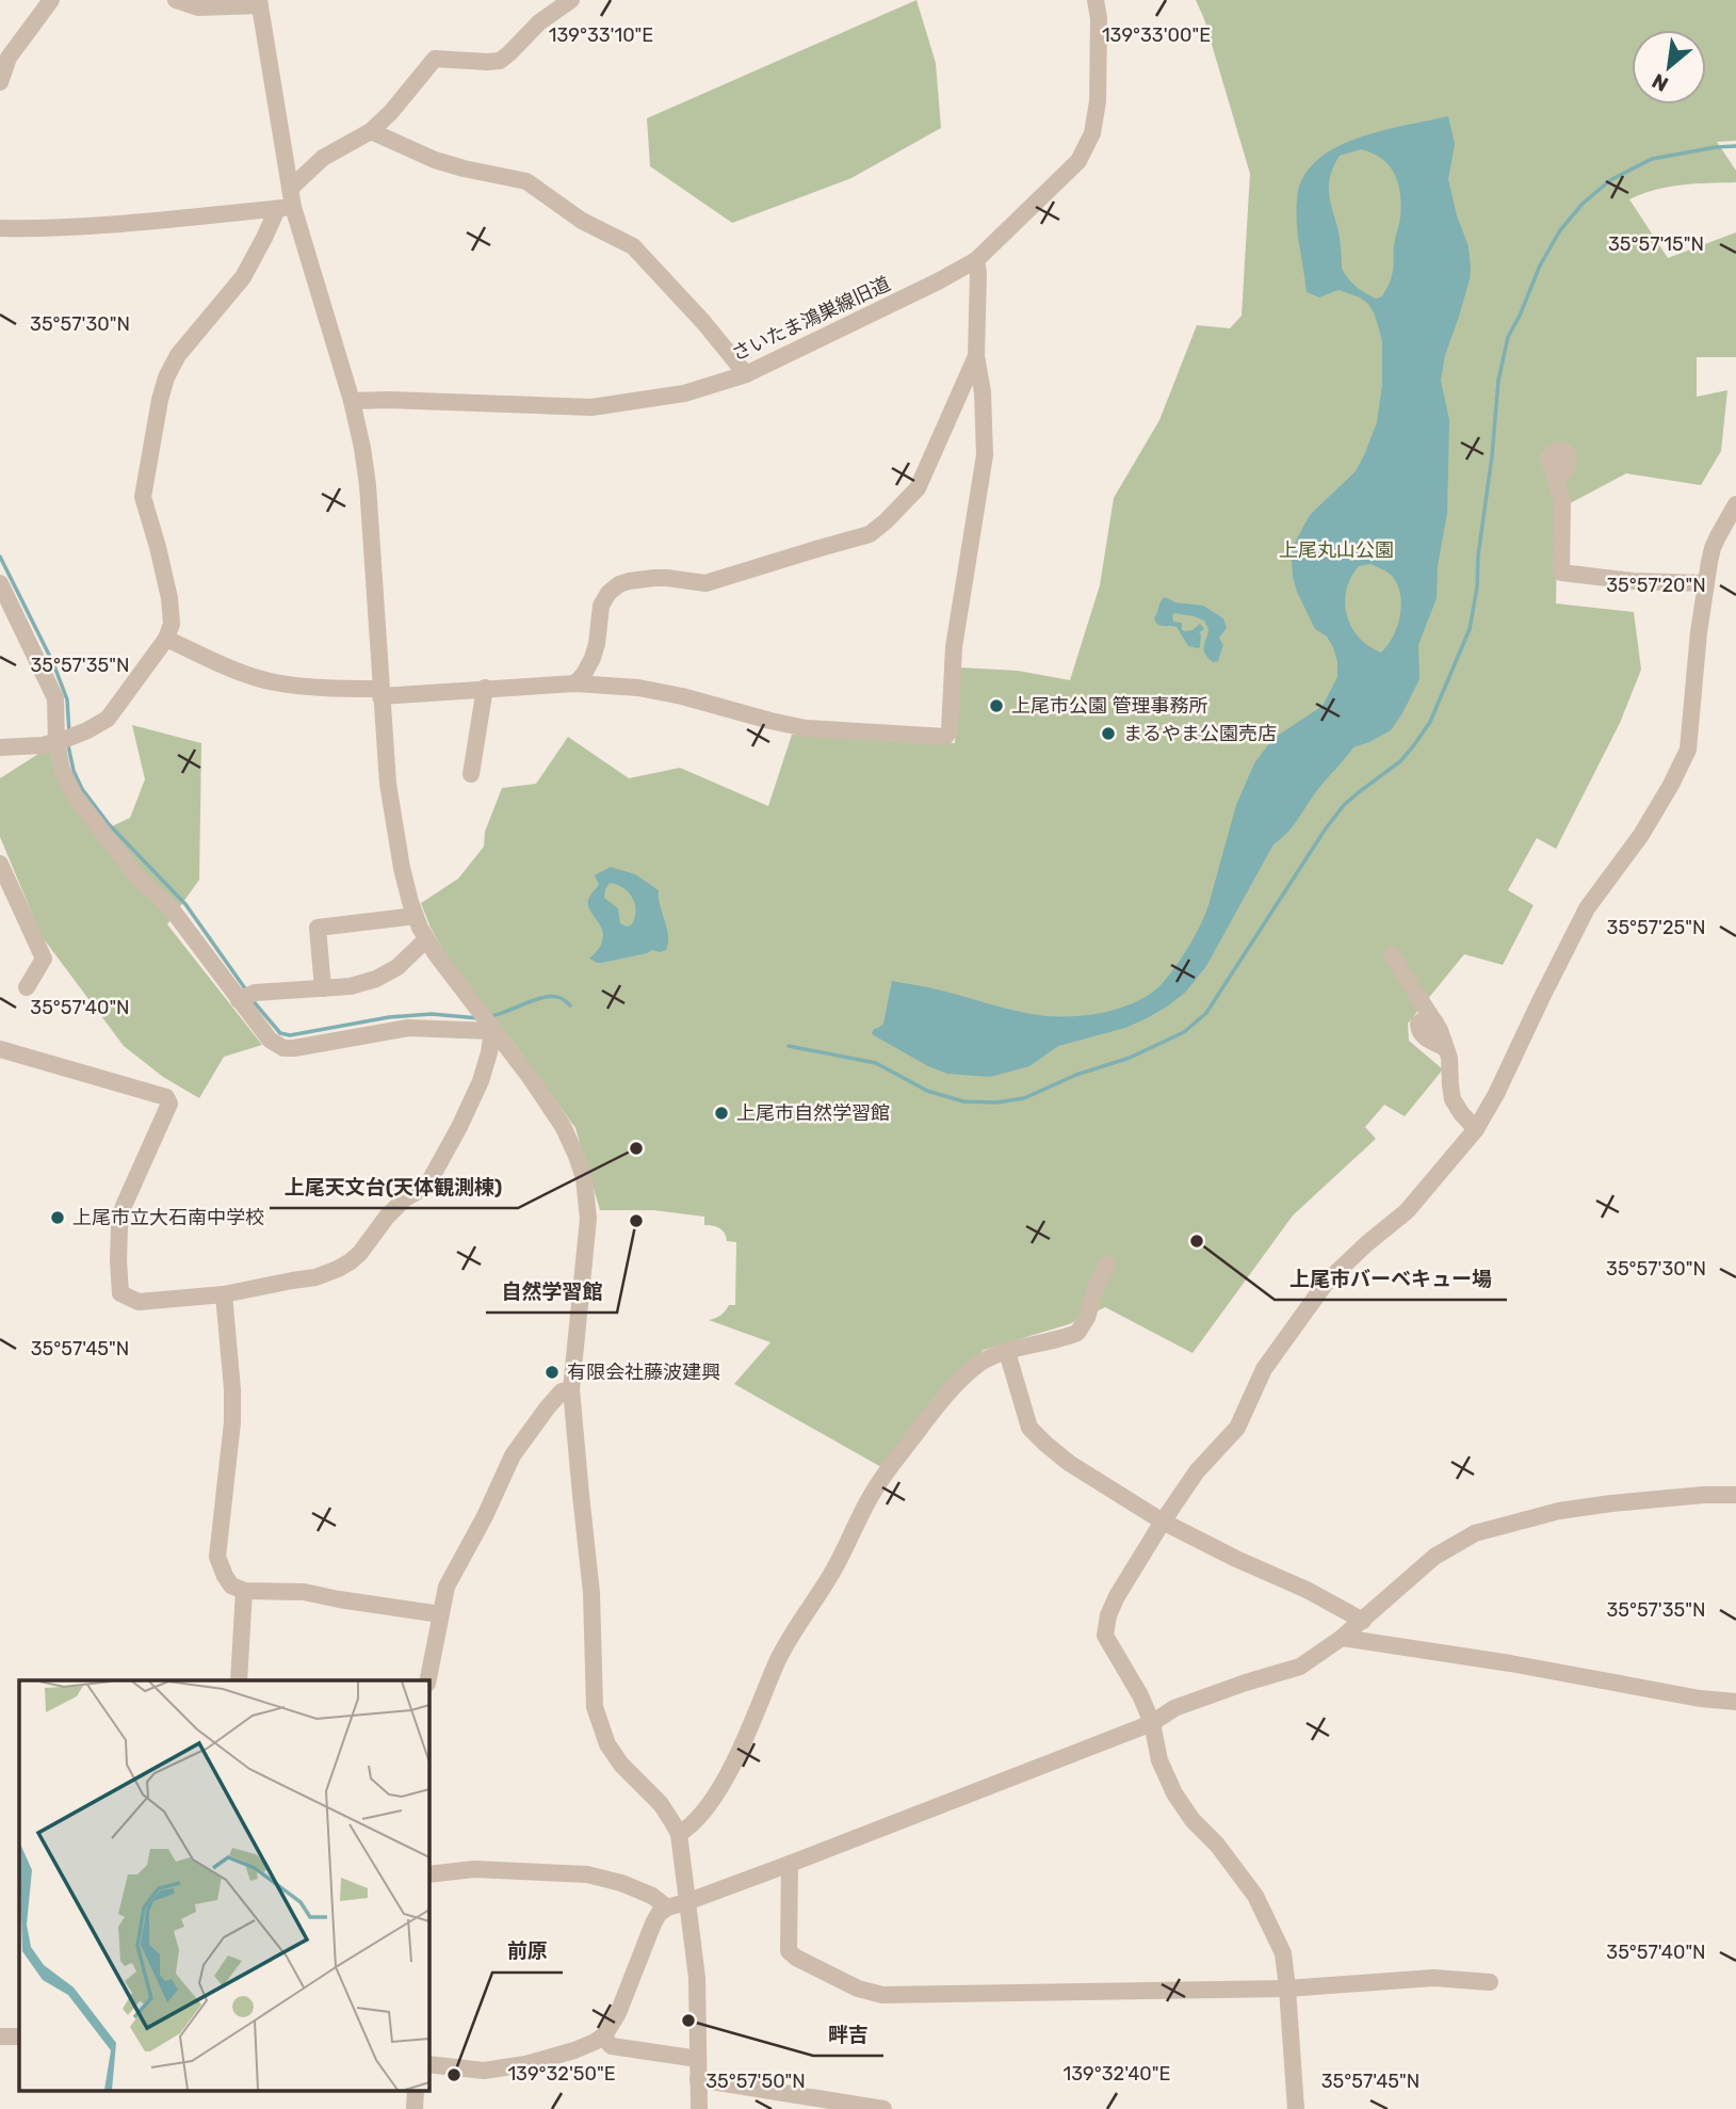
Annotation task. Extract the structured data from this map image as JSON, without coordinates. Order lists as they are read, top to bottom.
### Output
{
  "streets": {
    "street": ["さいたま鴻巣線旧道"]
  },
  "parks": ["上尾丸山公園"],
  "places": [
    "上尾市公園 管理事務所",
    "まるやま公園売店",
    "上尾市自然学習館",
    "上尾天文台(天体観測棟)",
    "上尾市立大石南中学校",
    "自然学習館",
    "上尾市バーベキュー場",
    "有限会社藤波建興",
    "畔吉",
    "前原"
  ],
  "north": "bottom left",
  "coordinates": [
    "139°33'10\"E",
    "139°33'00\"E",
    "35°57'15\"N",
    "35°57'30\"N",
    "35°57'20\"N",
    "35°57'35\"N",
    "35°57'25\"N",
    "35°57'40\"N",
    "35°57'45\"N",
    "139°32'50\"E",
    "139°32'40\"E",
    "35°57'50\"N"
  ]
}
